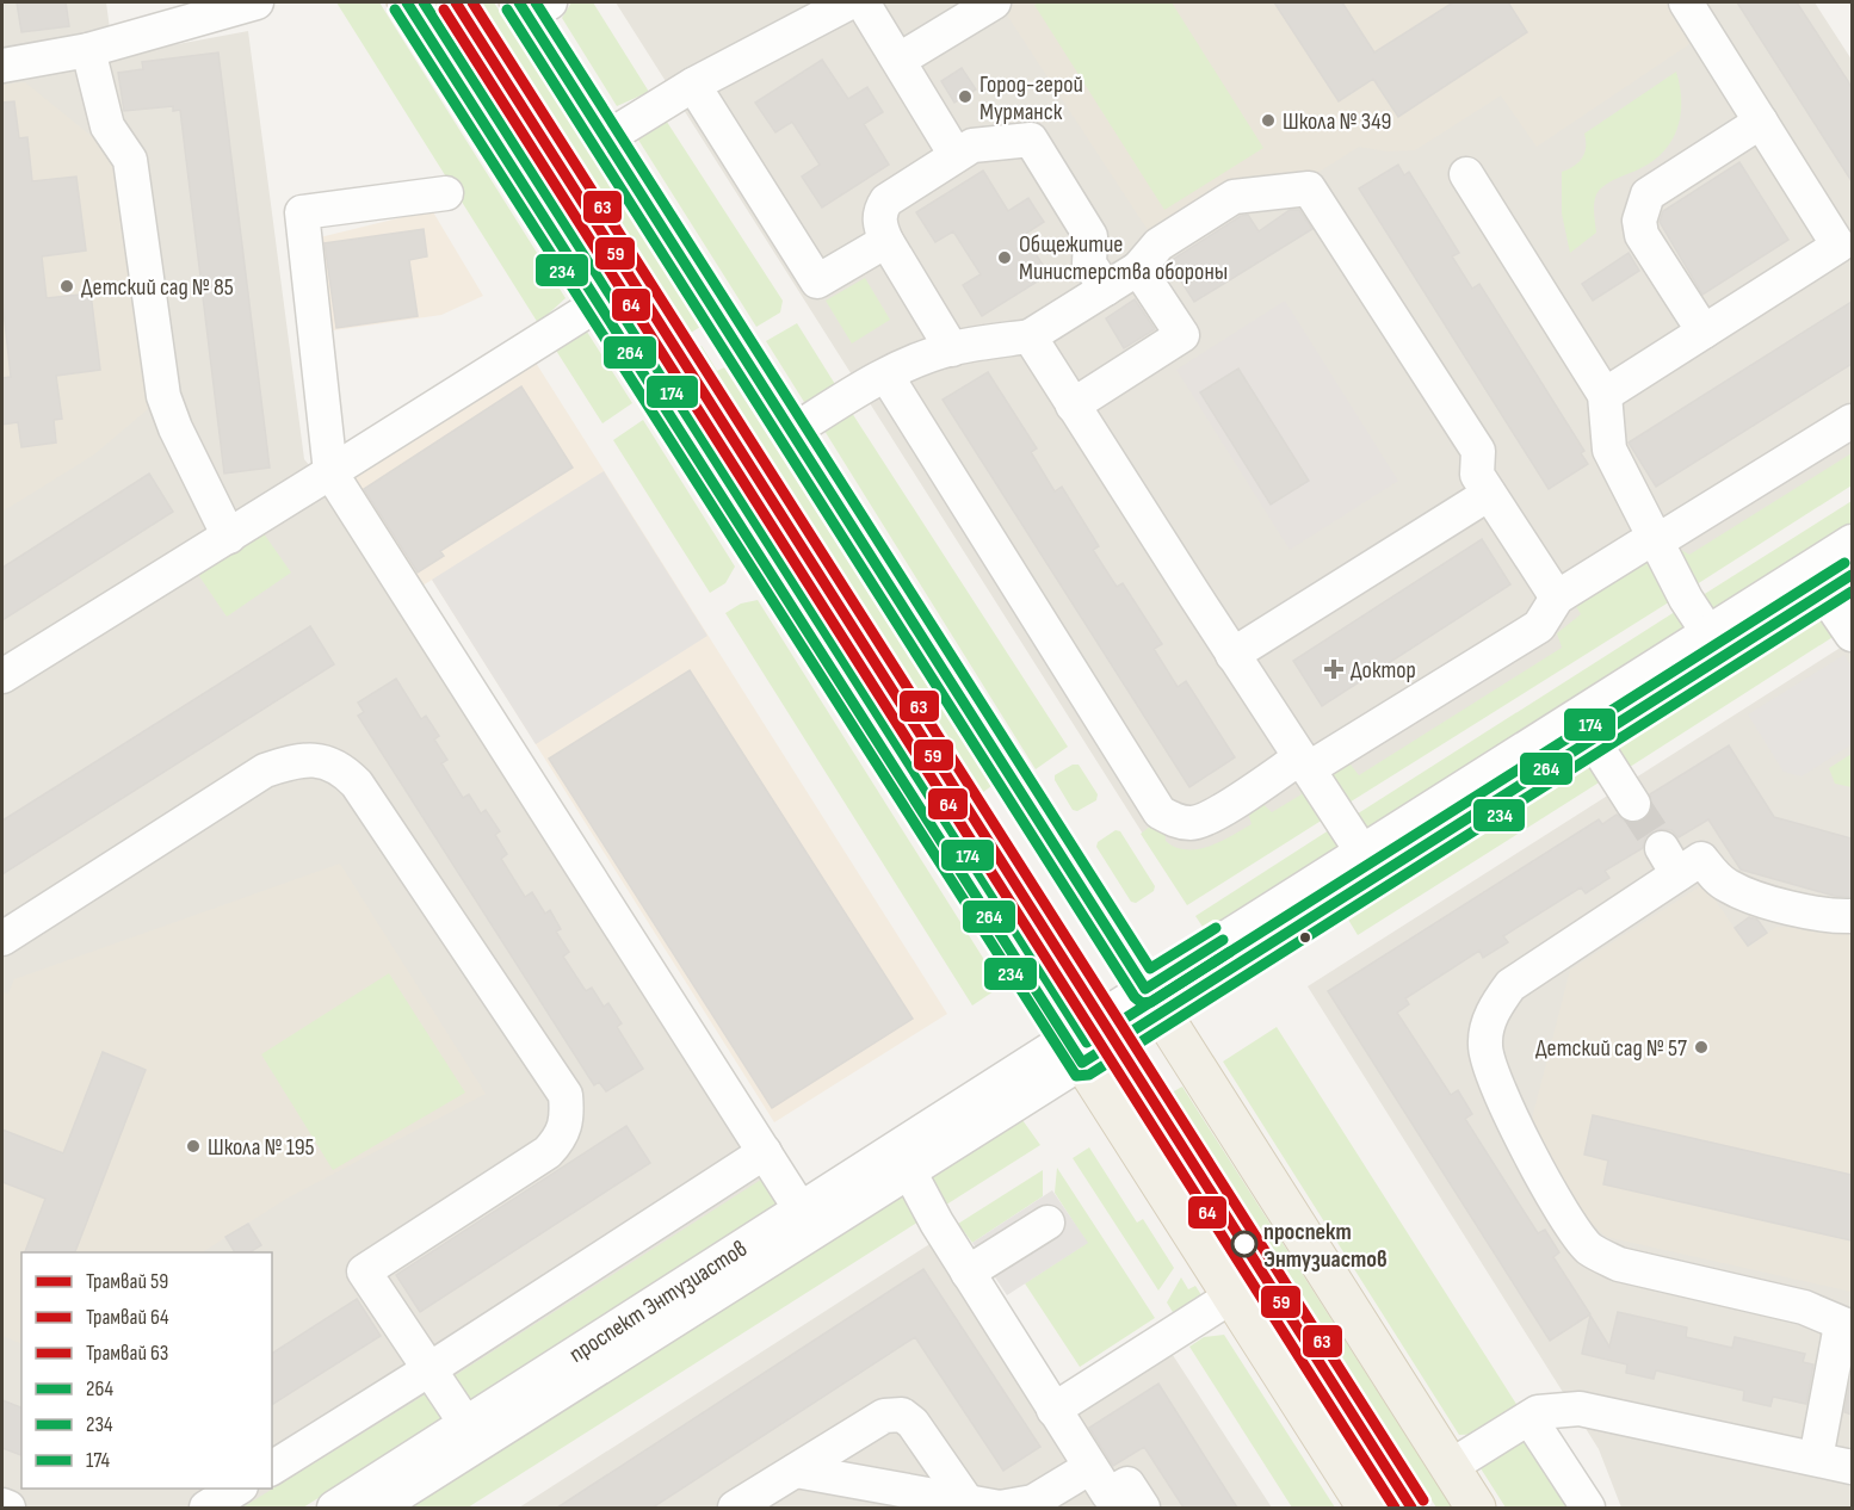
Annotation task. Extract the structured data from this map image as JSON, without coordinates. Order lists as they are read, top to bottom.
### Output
{
  "streets": {
    "street": ["проспект Энтузиастов"]
  },
  "places": {
    "other": [
      "Город-герой Мурманск",
      "Школа № 349",
      "Общежитие Министерства обороны",
      "Детский сад № 85",
      "Детский сад № 57",
      "Школа № 195",
      "проспект Энтузиастов"
    ],
    "health": ["Доктор"]
  },
  "lines": [
    "tram line 59",
    "tram line 63",
    "transit line 264",
    "transit line 174",
    "tram line 64",
    "transit line 234"
  ],
  "legend": [
    "Трамвай 59",
    "Трамвай 64",
    "Трамвай 63",
    "264",
    "234",
    "174"
  ]
}
